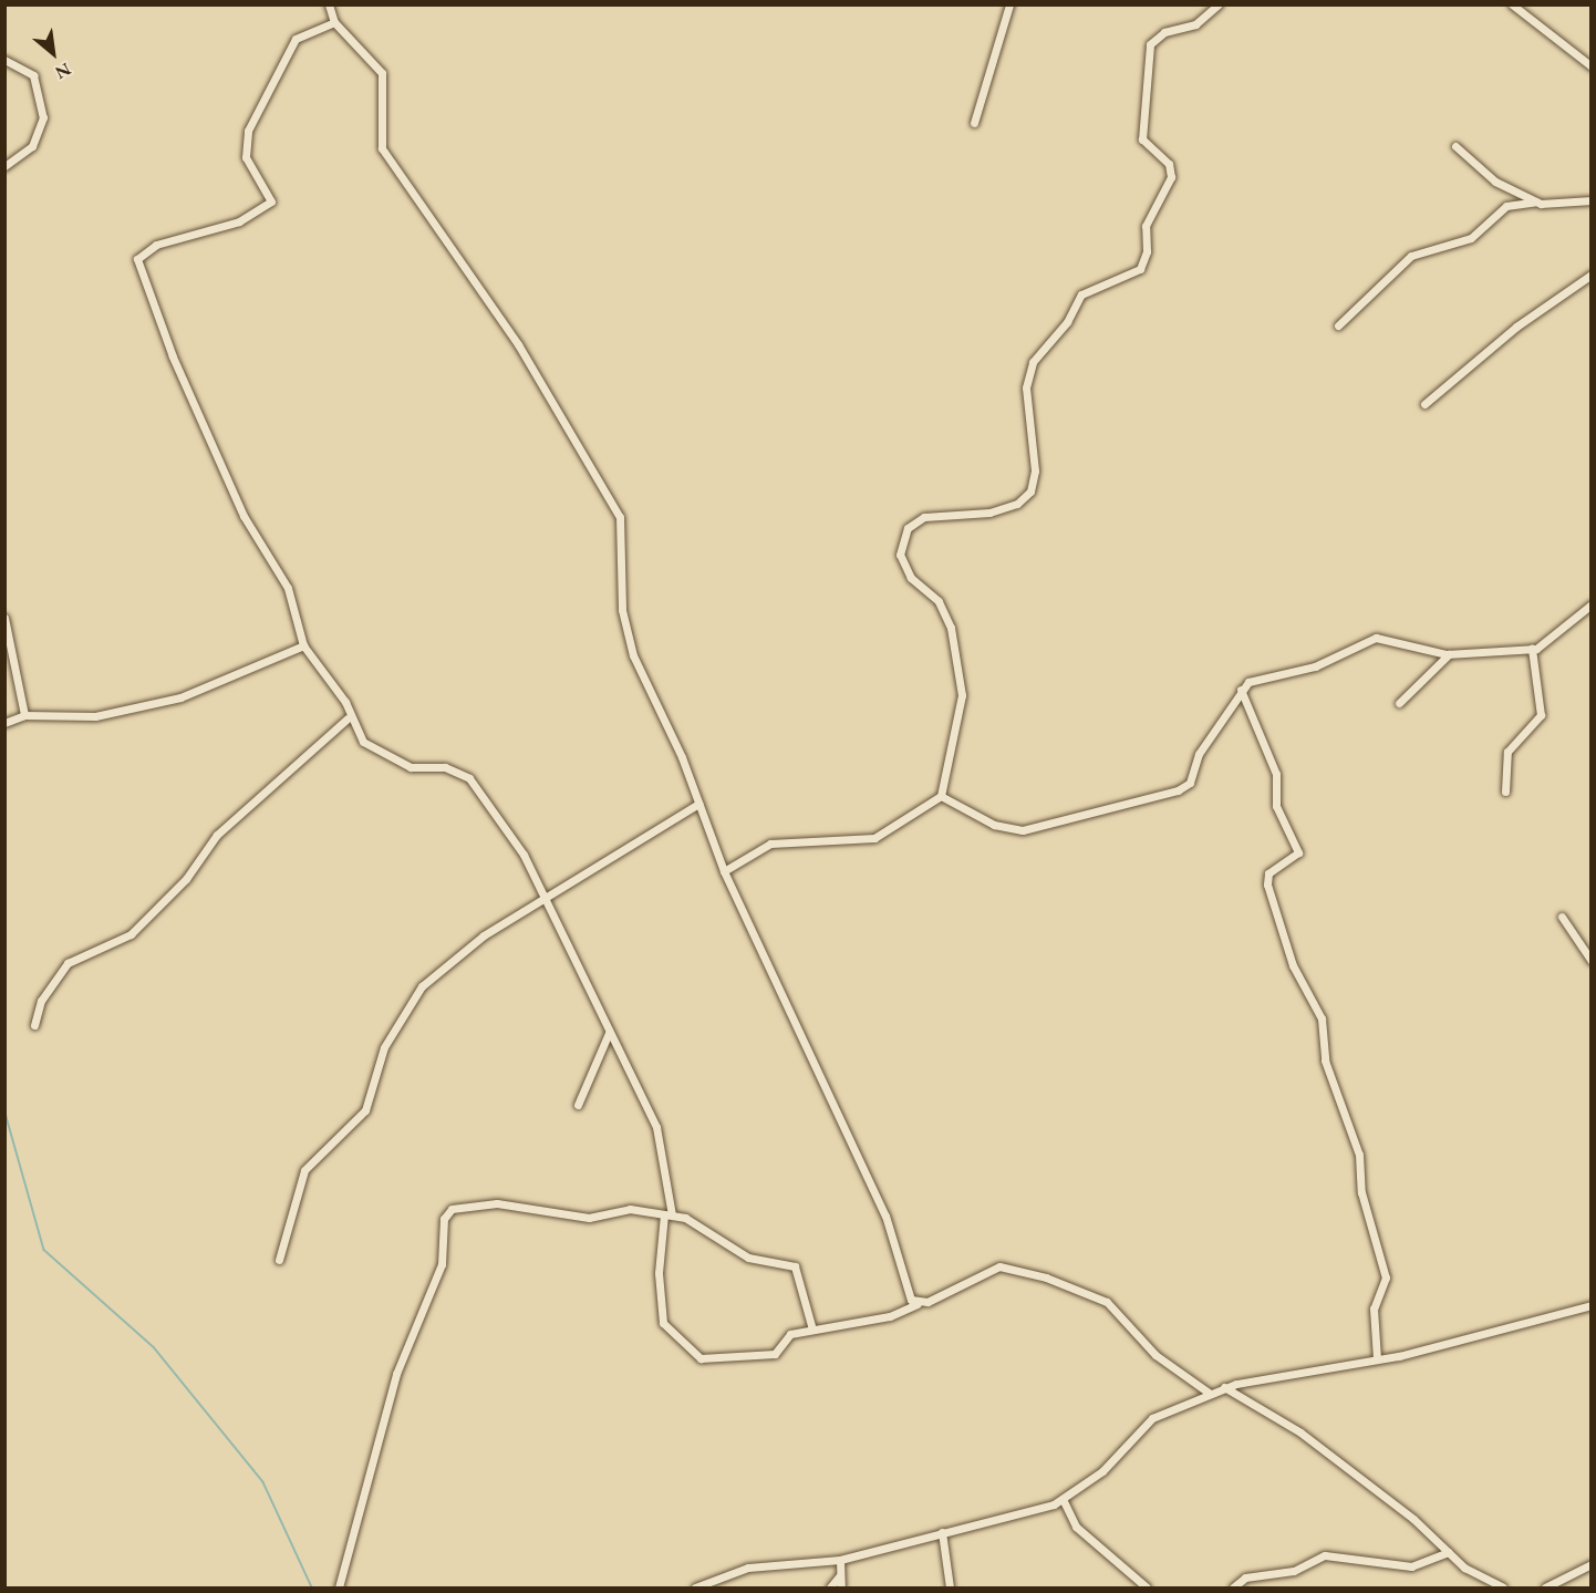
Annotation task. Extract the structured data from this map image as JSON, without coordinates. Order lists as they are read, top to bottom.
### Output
{
  "north": "bottom right"
}
